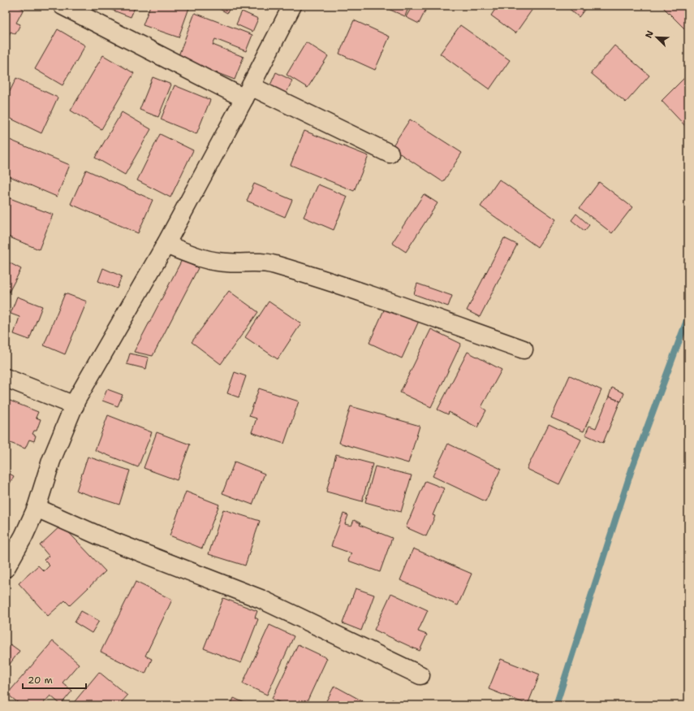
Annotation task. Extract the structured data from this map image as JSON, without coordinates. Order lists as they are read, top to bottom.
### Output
{
  "scale_bar": "20 m",
  "north": "top left"
}
